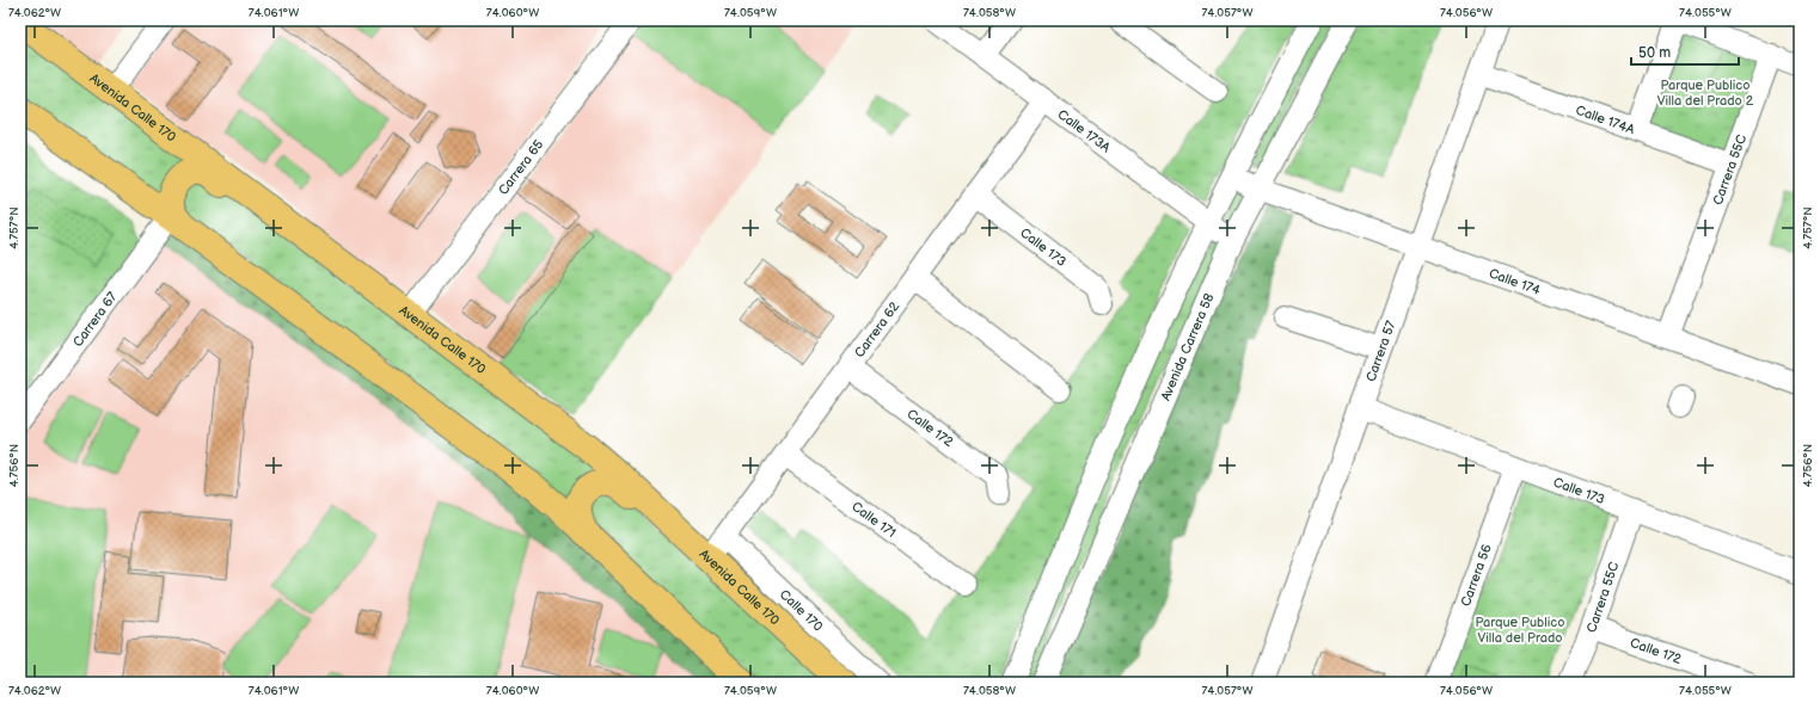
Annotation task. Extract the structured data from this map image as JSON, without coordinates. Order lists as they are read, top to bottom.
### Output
{
  "streets": {
    "main road": ["Avenida Calle 170"],
    "street": [
      "Calle 174A",
      "Calle 173A",
      "Carrera 65",
      "Carrera 55C",
      "Calle 173",
      "Calle 174",
      "Carrera 67",
      "Carrera 62",
      "Avenida Carrera 58",
      "Carrera 57",
      "Calle 172",
      "Calle 171",
      "Carrera 56",
      "Calle 170"
    ]
  },
  "crossings": [
    ["Avenida Calle 170", "Carrera 65"],
    ["Avenida Calle 170", "Carrera 62"],
    ["Calle 174A", "Carrera 55C"],
    ["Calle 174A", "Carrera 57"],
    ["Calle 173A", "Carrera 62"],
    ["Calle 173A", "Avenida Carrera 58"],
    ["Carrera 55C", "Calle 173"],
    ["Carrera 55C", "Calle 174"],
    ["Carrera 55C", "Calle 172"],
    ["Calle 173", "Carrera 62"],
    ["Calle 173", "Carrera 57"],
    ["Calle 173", "Carrera 56"],
    ["Calle 174", "Avenida Carrera 58"],
    ["Calle 174", "Carrera 57"],
    ["Carrera 62", "Calle 172"],
    ["Carrera 62", "Calle 171"],
    ["Carrera 62", "Calle 170"]
  ],
  "parks": ["Parque Publico Villa del Prado 2", "Parque Publico Villa del Prado"],
  "scale_bar": "50 m",
  "coordinates": [
    "74.062°W",
    "74.061°W",
    "74.060°W",
    "74.059°W",
    "74.058°W",
    "74.057°W",
    "74.056°W",
    "74.055°W",
    "4.757°N",
    "4.756°N"
  ]
}
